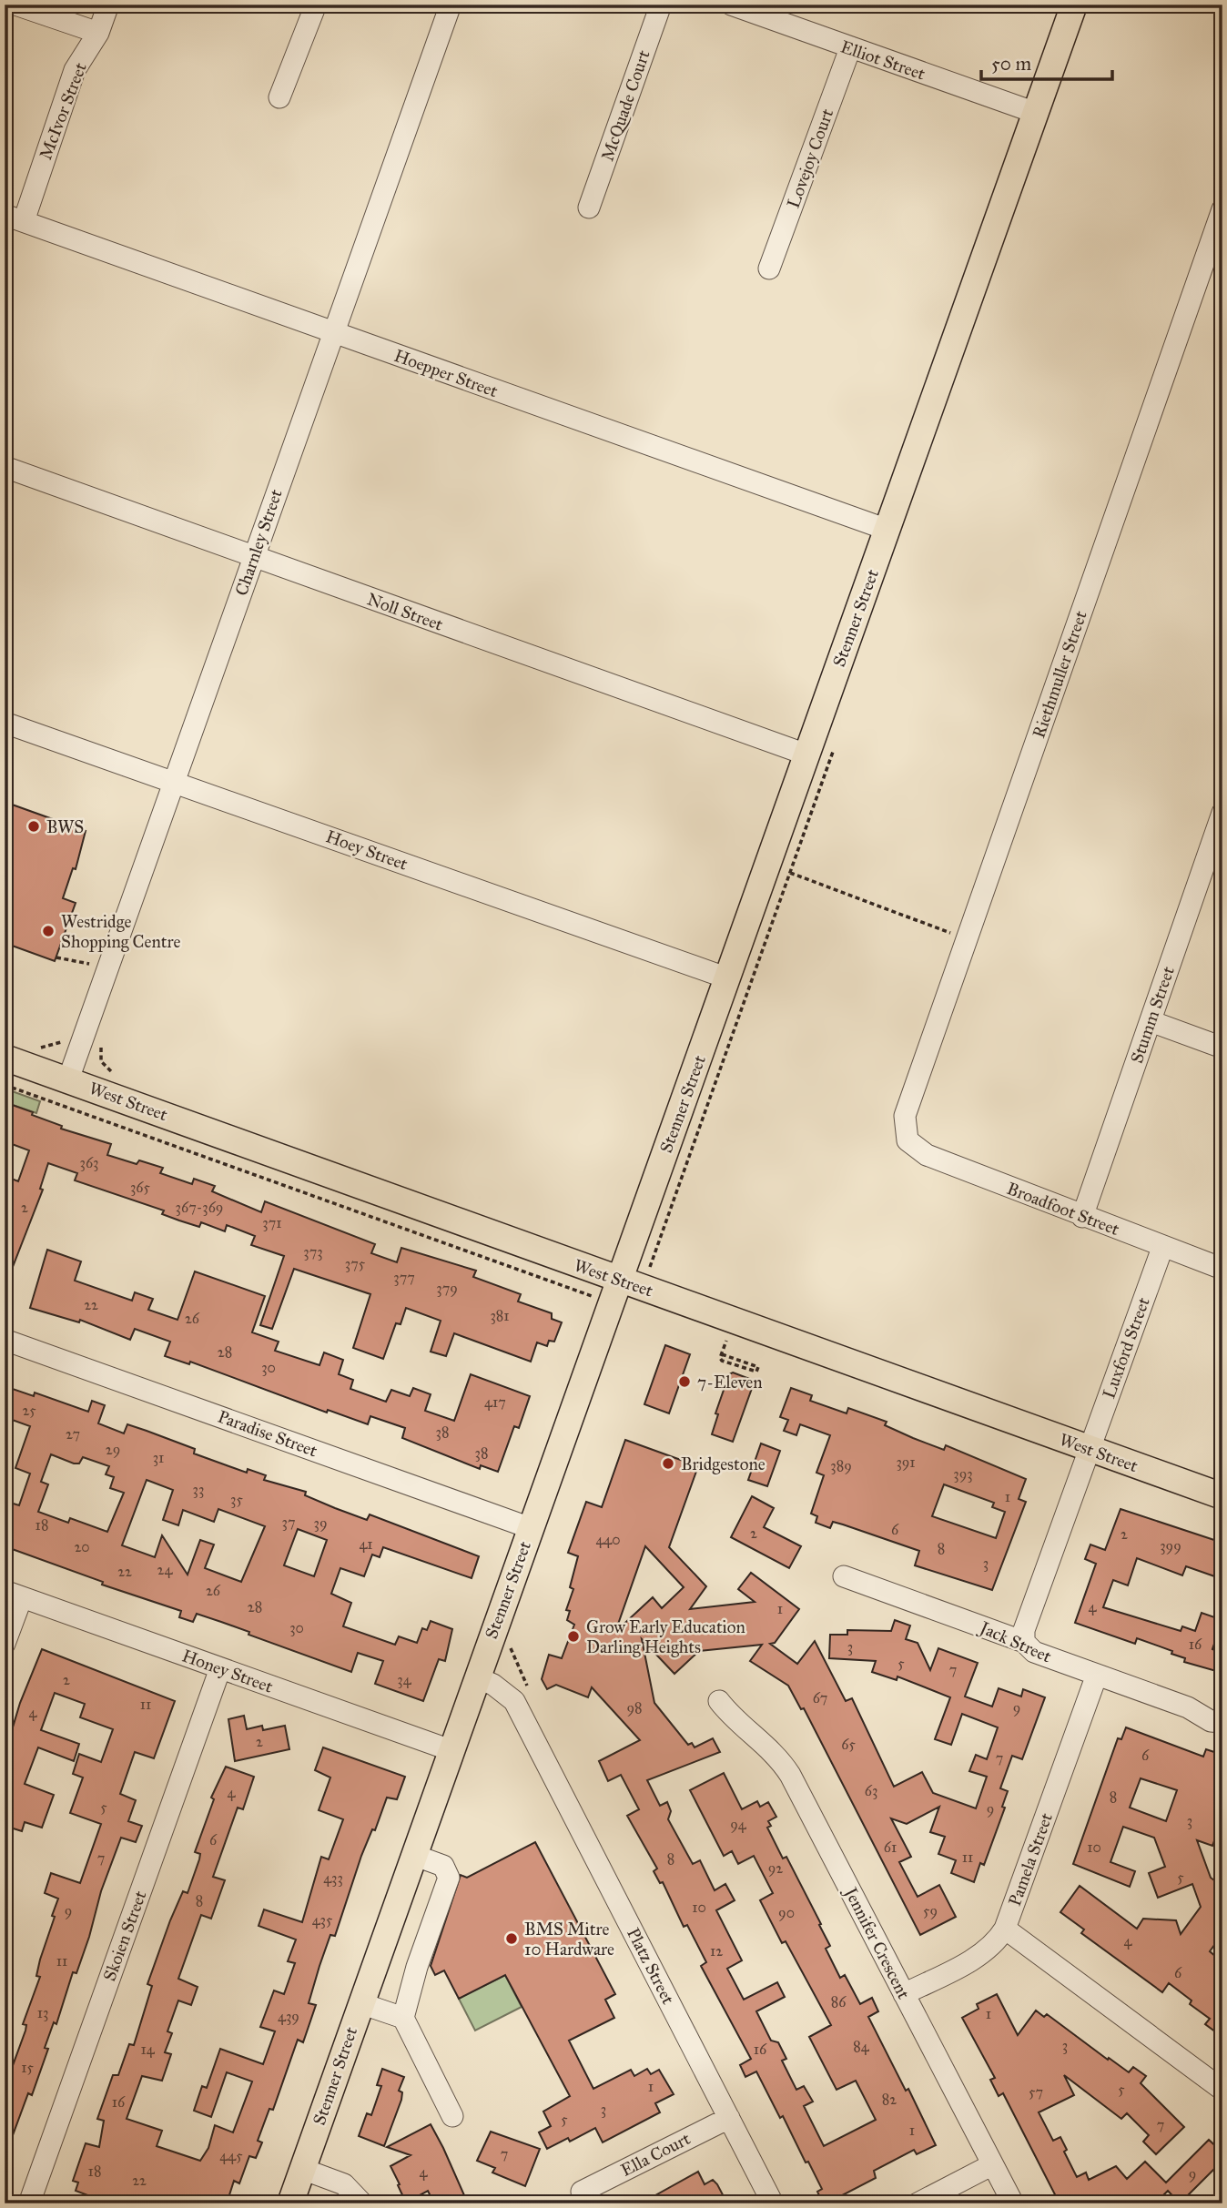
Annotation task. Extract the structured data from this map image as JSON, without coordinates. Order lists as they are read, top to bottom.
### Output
{
  "streets": {
    "main road": ["Stenner Street", "West Street"],
    "street": [
      "Elliot Street",
      "McQuade Court",
      "McIvor Street",
      "Lovejoy Court",
      "Hoepper Street",
      "Charnley Street",
      "Noll Street",
      "Riethmuller Street",
      "Hoey Street",
      "Stumm Street",
      "Broadfoot Street",
      "Luxford Street",
      "Paradise Street",
      "Jack Street",
      "Honey Street",
      "Pamela Street",
      "Skoien Street",
      "Jennifer Crescent",
      "Platz Street",
      "Ella Court"
    ]
  },
  "crossings": [
    ["Elliot Street", "Lovejoy Court"],
    ["Elliot Street", "Stenner Street"],
    ["McIvor Street", "Hoepper Street"],
    ["Hoepper Street", "Charnley Street"],
    ["Hoepper Street", "Stenner Street"],
    ["Charnley Street", "Noll Street"],
    ["Charnley Street", "Hoey Street"],
    ["Charnley Street", "West Street"],
    ["Noll Street", "Stenner Street"],
    ["Stenner Street", "Hoey Street"],
    ["Stenner Street", "West Street"],
    ["Stenner Street", "Paradise Street"],
    ["Stenner Street", "Honey Street"],
    ["Stenner Street", "Platz Street"],
    ["Riethmuller Street", "Broadfoot Street"],
    ["Stumm Street", "Broadfoot Street"],
    ["West Street", "Luxford Street"],
    ["Broadfoot Street", "Luxford Street"],
    ["Jack Street", "Pamela Street"],
    ["Honey Street", "Skoien Street"],
    ["Pamela Street", "Jennifer Crescent"],
    ["Platz Street", "Ella Court"]
  ],
  "places": [
    "BWS",
    "Westridge Shopping Centre",
    "7-Eleven",
    "Bridgestone",
    "Grow Early Education Darling Heights",
    "BMS Mitre 10 Hardware"
  ],
  "house_numbers": [
    "363",
    "365",
    "2",
    "367-369",
    "371",
    "373",
    "375",
    "377",
    "379",
    "22",
    "381",
    "26",
    "28",
    "30",
    "417",
    "25",
    "38",
    "27",
    "29",
    "38",
    "31",
    "391",
    "389",
    "393",
    "33",
    "1",
    "35",
    "37",
    "39",
    "18",
    "6",
    "2",
    "2",
    "440",
    "41",
    "399",
    "20",
    "8",
    "3",
    "24",
    "22",
    "26",
    "28",
    "4",
    "1",
    "30",
    "16",
    "3",
    "5",
    "7",
    "2",
    "34",
    "67",
    "11",
    "98",
    "9",
    "4",
    "2",
    "65",
    "6",
    "7",
    "63",
    "4",
    "8",
    "5",
    "9",
    "3",
    "94",
    "6",
    "61",
    "10",
    "11",
    "7",
    "8",
    "92",
    "5",
    "433",
    "8",
    "10",
    "9",
    "59",
    "90",
    "435",
    "4",
    "12",
    "11",
    "6",
    "86",
    "13",
    "1",
    "439",
    "3",
    "84",
    "14",
    "16",
    "15",
    "1",
    "5",
    "57",
    "82",
    "16",
    "3",
    "5",
    "7",
    "1",
    "7",
    "445",
    "18",
    "4",
    "9",
    "22"
  ],
  "scale_bar": "50 m"
}
